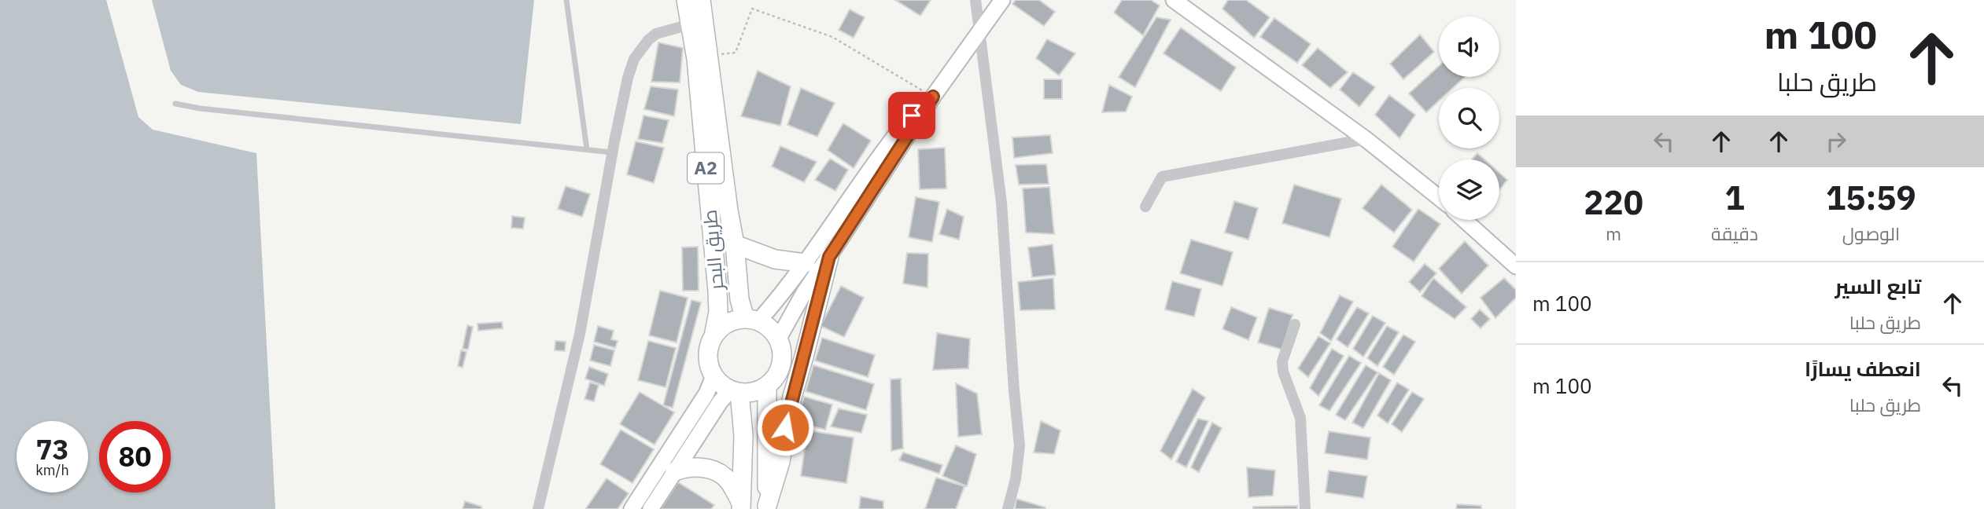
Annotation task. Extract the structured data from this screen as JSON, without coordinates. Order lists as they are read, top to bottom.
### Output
{
  "streets": {
    "highway": ["A2", "طريق البحر"]
  },
  "crossings": [
    ["A2", "طريق البحر"]
  ],
  "page": {
    "turn": ["100 m", "طريق حلبا"],
    "eta": [
      "15:59",
      "الوصول",
      "1",
      "دقيقة",
      "220",
      "m"
    ],
    "list": [
      {
        "name": "تابع السير",
        "note": "طريق حلبا",
        "value": "100 m"
      },
      {
        "name": "انعطف يسارًا",
        "note": "طريق حلبا",
        "value": "100 m"
      }
    ],
    "speed": "73 km/h",
    "limit": "80"
  }
}
